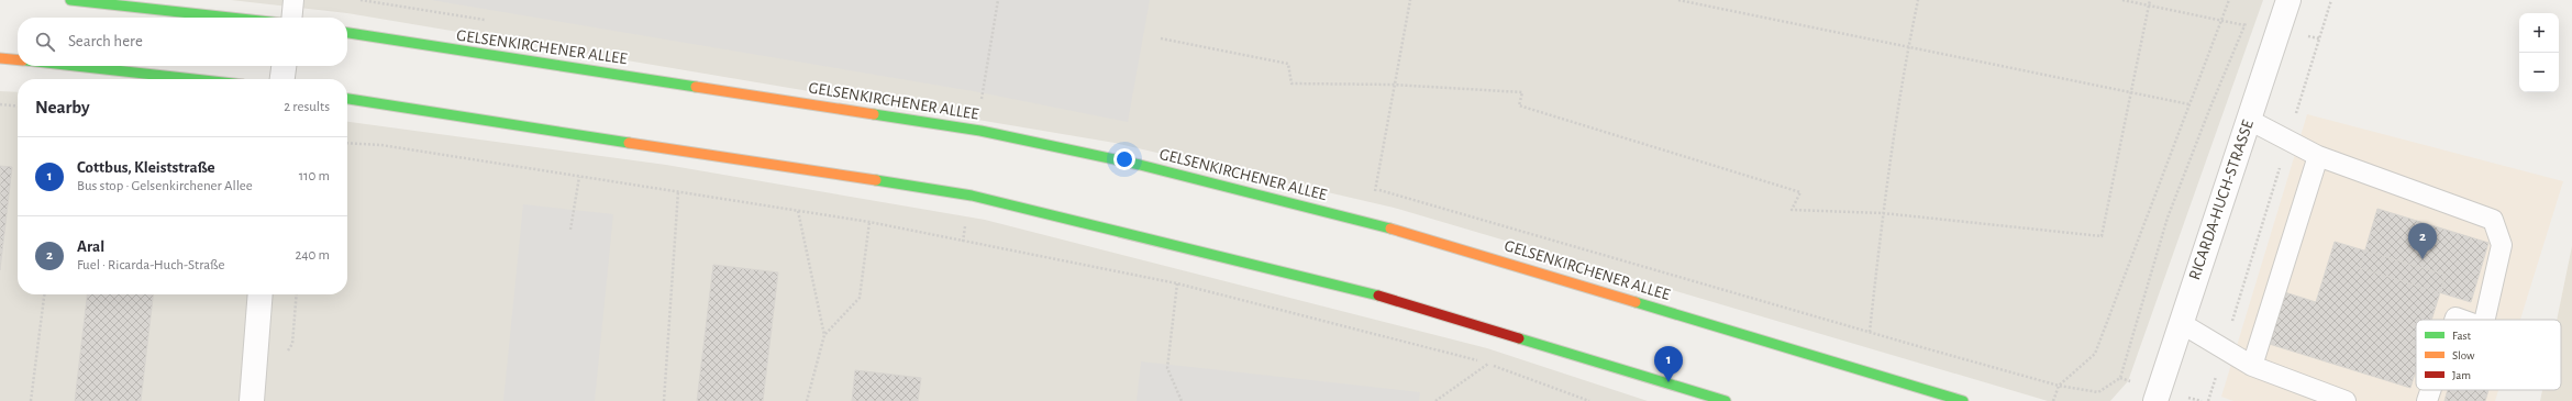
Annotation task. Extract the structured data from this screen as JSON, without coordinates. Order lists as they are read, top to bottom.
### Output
{
  "streets": {
    "main road": ["GELSENKIRCHENER ALLEE"],
    "street": ["RICARDA-HUCH-STRASSE"]
  },
  "legend": ["Fast", "Slow", "Jam"],
  "page": {
    "map_buttons": ["+", "−"],
    "search": "Search here",
    "heading": ["Nearby", "2 results"],
    "list": [
      {
        "mark": "1",
        "name": "Cottbus, Kleiststraße",
        "note": "Bus stop · Gelsenkirchener Allee",
        "value": "110 m"
      },
      {
        "mark": "2",
        "name": "Aral",
        "note": "Fuel · Ricarda-Huch-Straße",
        "value": "240 m"
      }
    ],
    "pins": ["2", "1"]
  }
}
